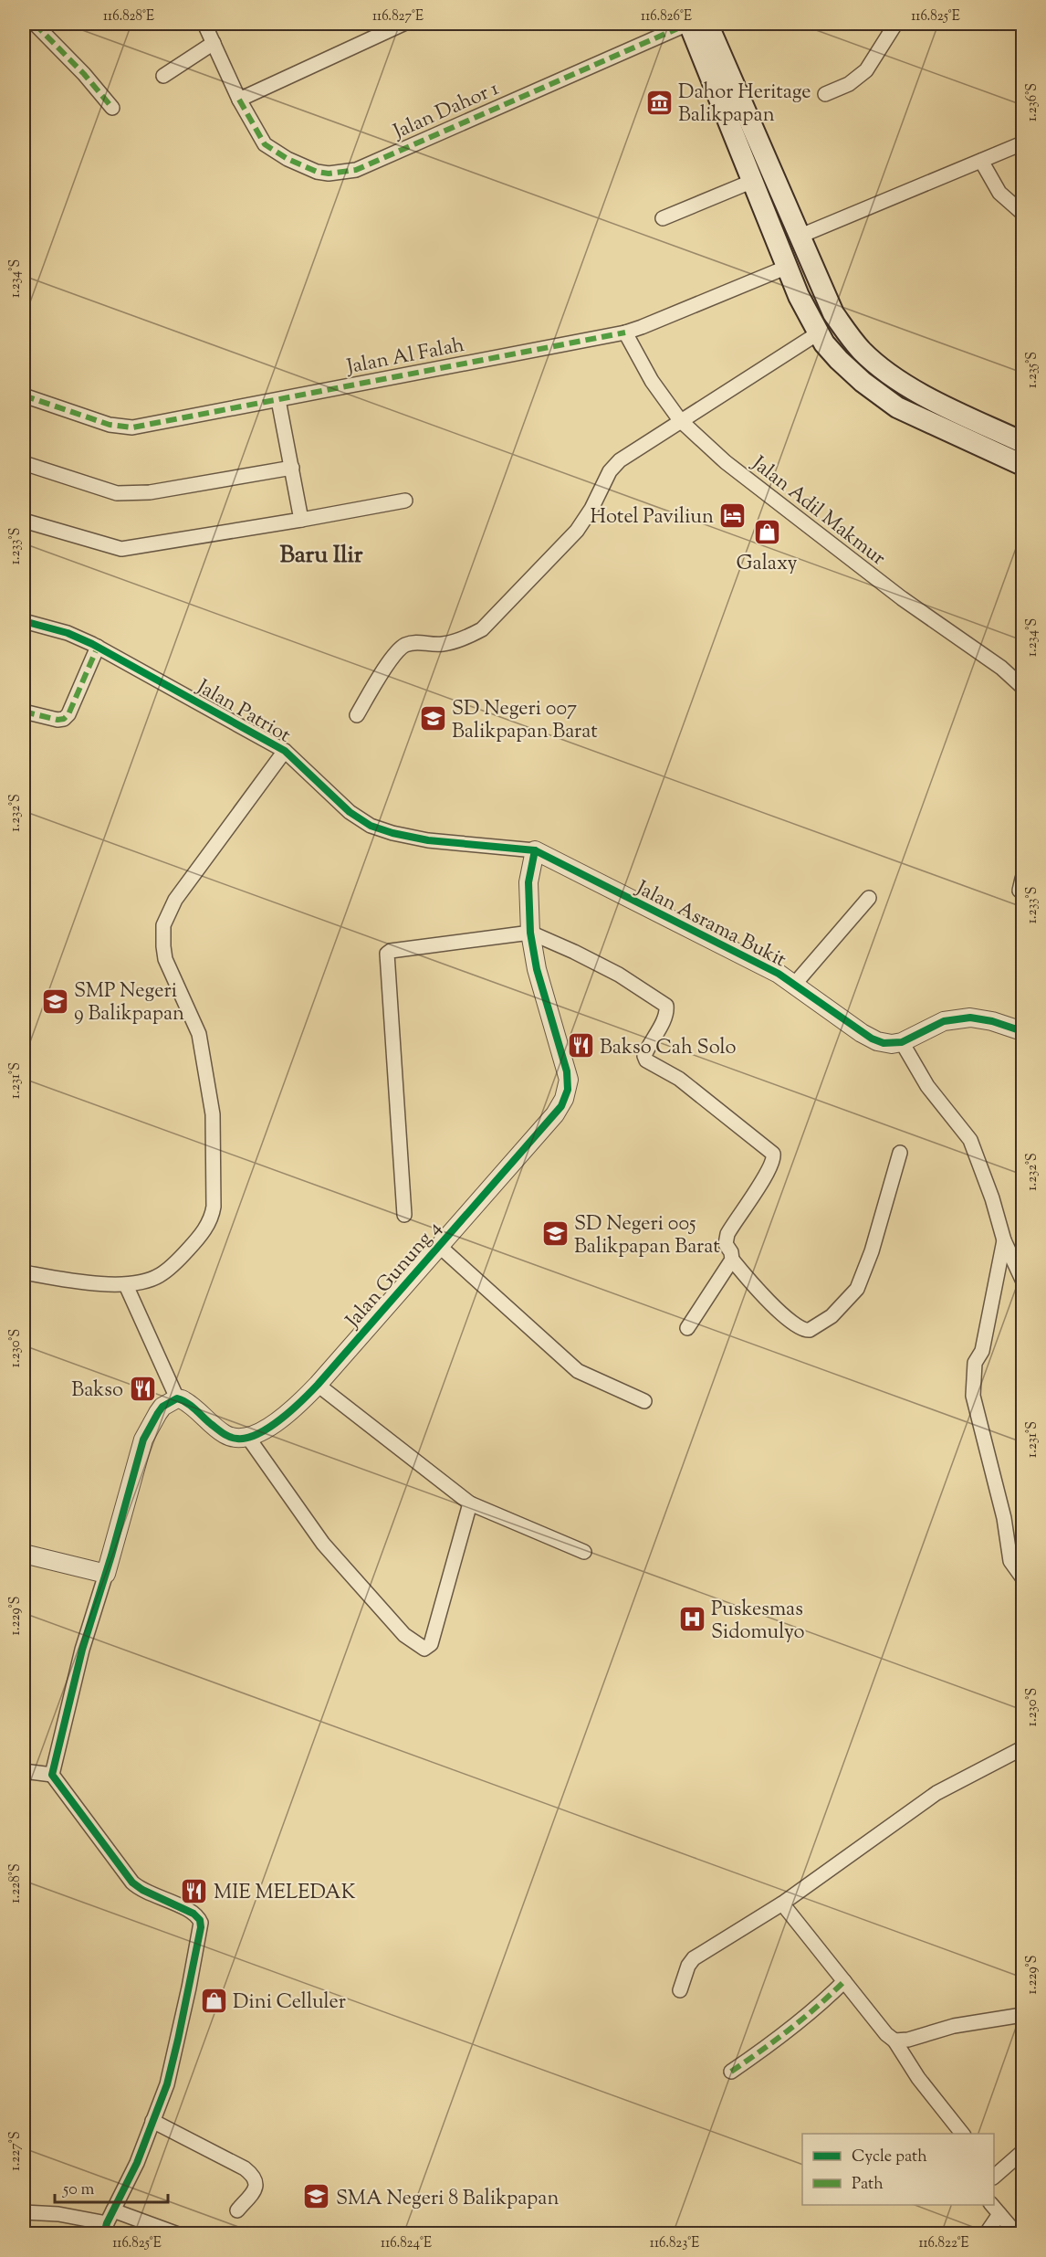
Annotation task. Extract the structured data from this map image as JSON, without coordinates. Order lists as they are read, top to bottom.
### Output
{
  "streets": {
    "street": [
      "Jalan Dahor 1",
      "Jalan Al Falah",
      "Jalan Adil Makmur",
      "Jalan Patriot",
      "Jalan Asrama Bukit",
      "Jalan Gunung 4"
    ]
  },
  "crossings": [
    ["Jalan Al Falah", "Jalan Adil Makmur"],
    ["Jalan Patriot", "Jalan Asrama Bukit"],
    ["Jalan Patriot", "Jalan Gunung 4"],
    ["Jalan Asrama Bukit", "Jalan Gunung 4"]
  ],
  "districts": ["Baru Ilir"],
  "places": {
    "museum": ["Dahor Heritage Balikpapan"],
    "hotel": ["Hotel Paviliun"],
    "shop": ["Galaxy", "Dini Celluler"],
    "school or university": [
      "SD Negeri 007 Balikpapan Barat",
      "SMP Negeri 9 Balikpapan",
      "SD Negeri 005 Balikpapan Barat",
      "SMA Negeri 8 Balikpapan"
    ],
    "restaurant": ["Bakso Cah Solo", "Bakso", "MIE MELEDAK"],
    "hospital": ["Puskesmas Sidomulyo"]
  },
  "legend": ["Cycle path", "Path"],
  "scale_bar": "50 m",
  "coordinates": [
    "116.828°E",
    "116.827°E",
    "116.826°E",
    "116.825°E",
    "1.236°S",
    "1.234°S",
    "1.235°S",
    "1.233°S",
    "1.232°S",
    "1.231°S",
    "1.230°S",
    "1.229°S",
    "1.228°S",
    "1.227°S",
    "116.824°E",
    "116.823°E",
    "116.822°E"
  ]
}
